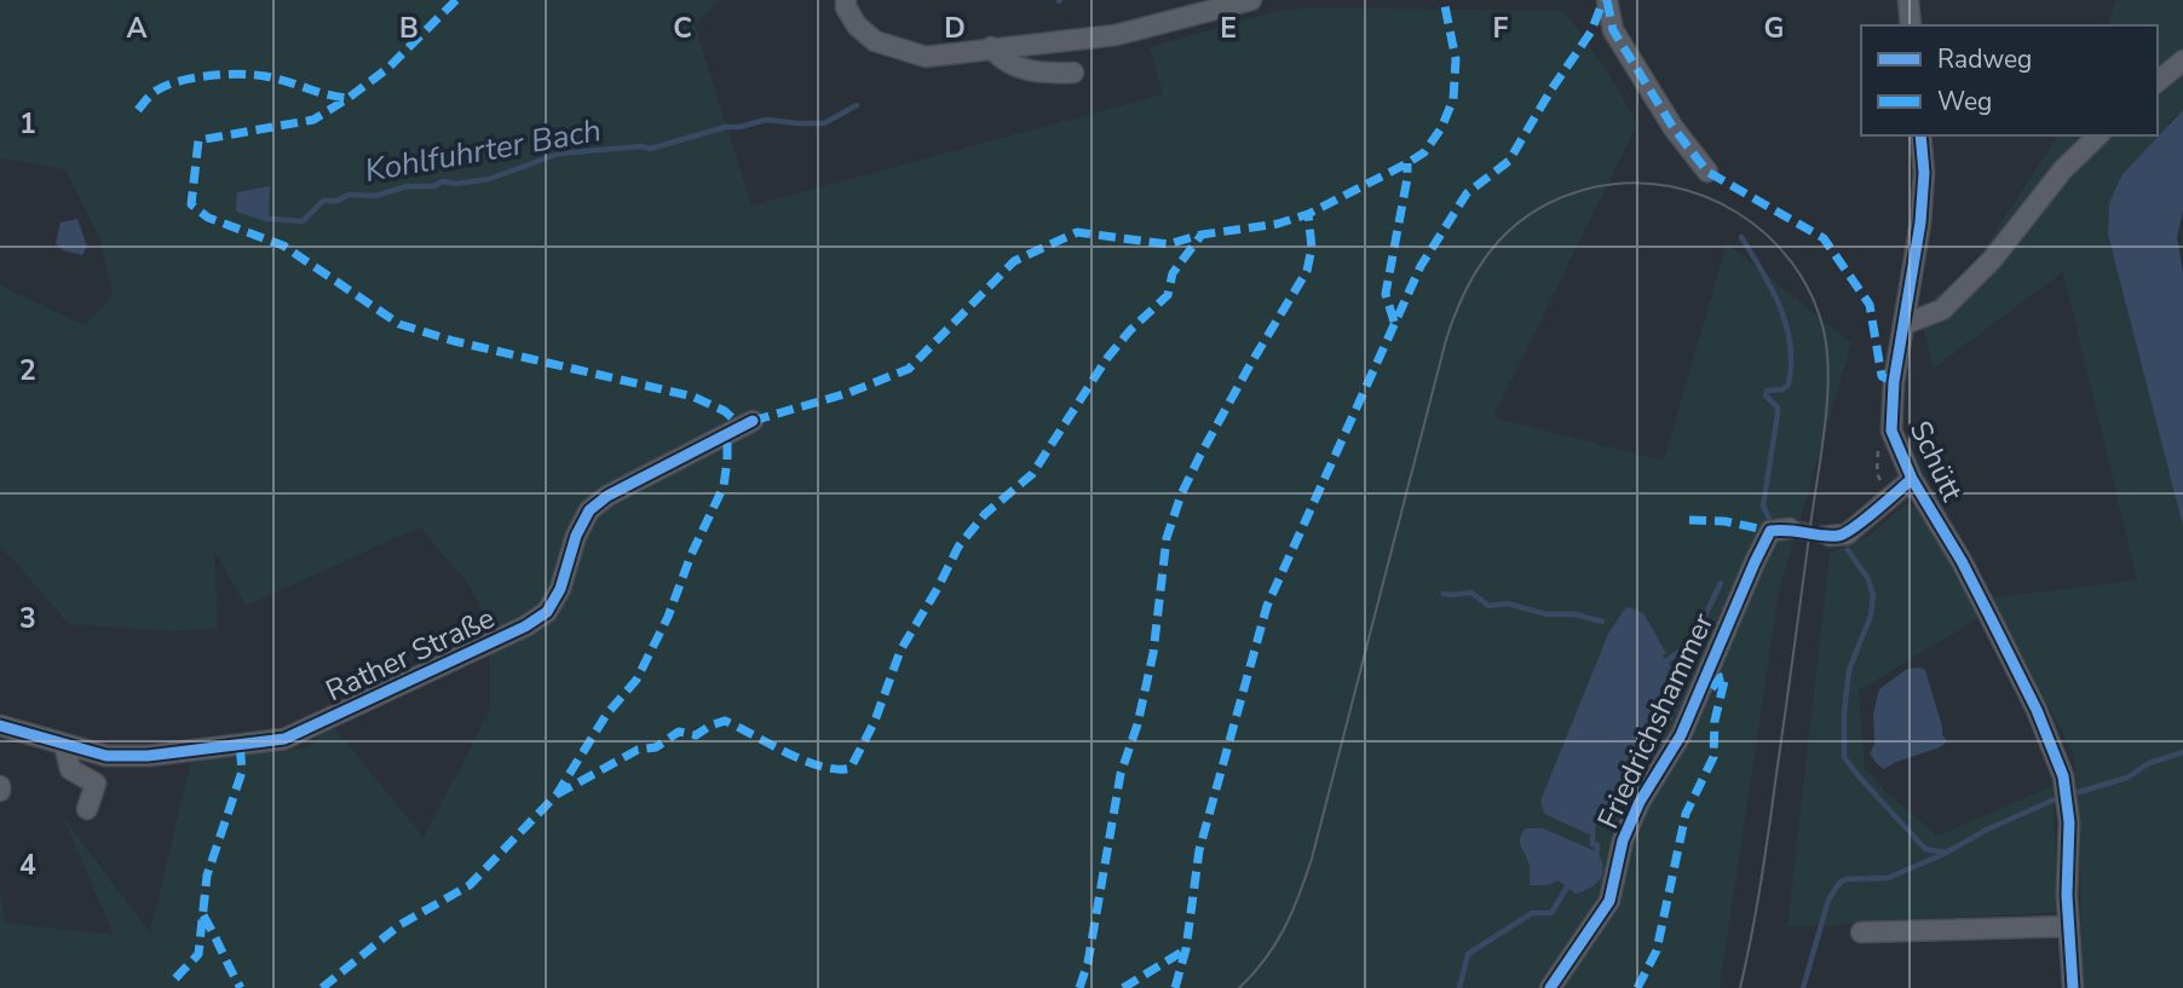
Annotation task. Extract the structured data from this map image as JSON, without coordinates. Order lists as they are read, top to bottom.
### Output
{
  "streets": {
    "street": ["Schütt", "Rather Straße", "Friedrichshammer"]
  },
  "water": ["Kohlfuhrter Bach"],
  "legend": ["Radweg", "Weg"],
  "grid": {
    "columns": [
      "A",
      "B",
      "C",
      "D",
      "E",
      "F",
      "G"
    ],
    "rows": [
      "1",
      "2",
      "3",
      "4"
    ]
  }
}
